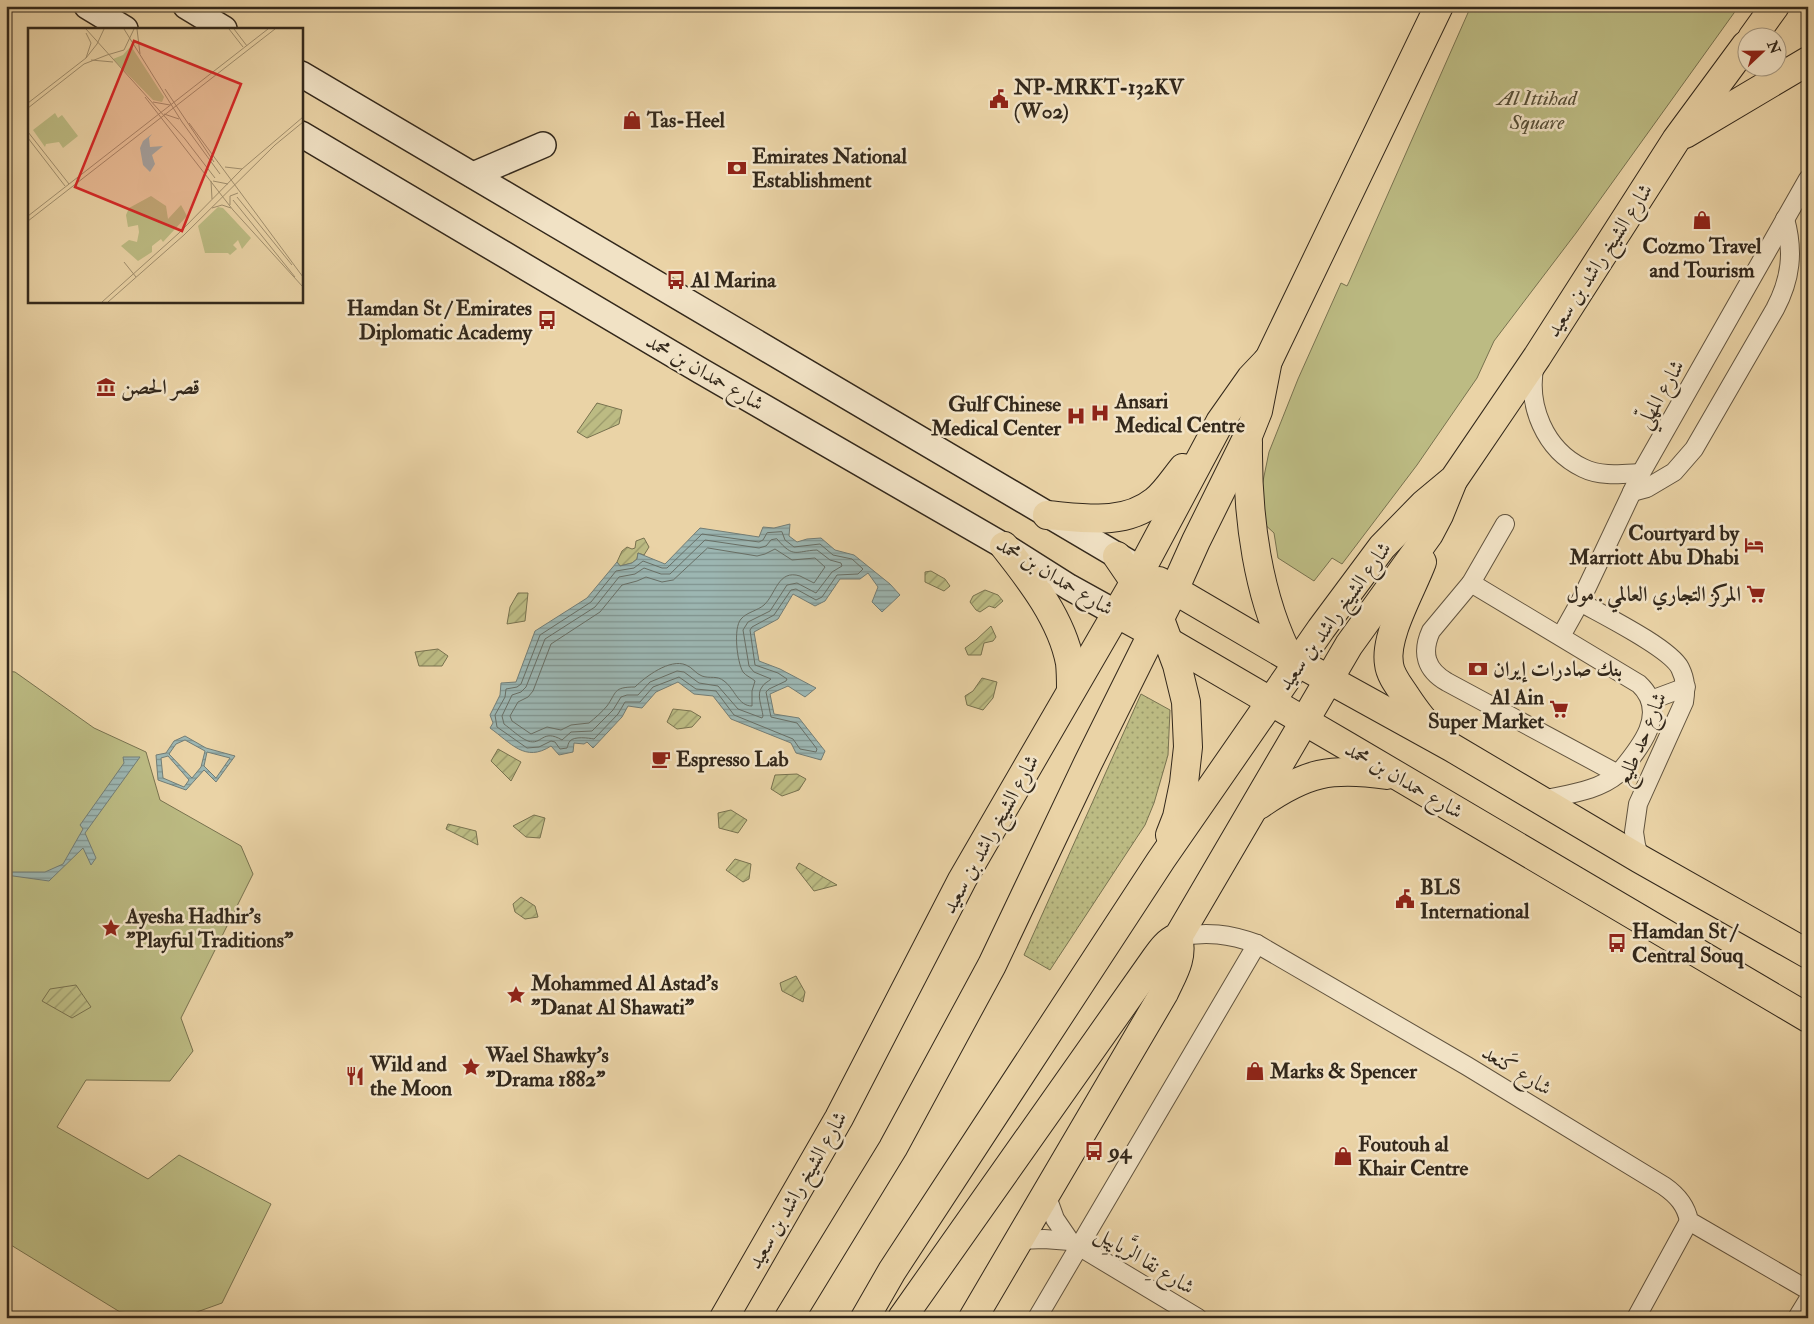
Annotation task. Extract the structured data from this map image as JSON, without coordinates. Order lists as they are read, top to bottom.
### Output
{
  "streets": {
    "main road": ["شارع الشيخ راشد بن سعيد", "شارع حمدان بن محمد"],
    "street": [
      "شارع المهلّي",
      "شارع حد طليع",
      "شارع كَنعد",
      "شارع نِقا الرَّيايِيل"
    ]
  },
  "crossings": [
    ["شارع الشيخ راشد بن سعيد", "شارع حمدان بن محمد"],
    ["شارع الشيخ راشد بن سعيد", "شارع كَنعد"],
    ["شارع المهلّي", "شارع حد طليع"]
  ],
  "parks": ["Al Ittihad Square"],
  "places": {
    "public building": ["NP-MRKT-132KV (W02)", "BLS International"],
    "shop": [
      "Tas-Heel",
      "Cozmo Travel and Tourism",
      "Marks & Spencer",
      "Foutouh al Khair Centre"
    ],
    "bank": ["Emirates National Establishment", "بنك صادرات إيران"],
    "bus stop": [
      "Al Marina",
      "Hamdan St / Emirates Diplomatic Academy",
      "Hamdan St / Central Souq",
      "94"
    ],
    "museum": ["قصر الحصن"],
    "hospital": ["Ansari Medical Centre", "Gulf Chinese Medical Center"],
    "hotel": ["Courtyard by Marriott Abu Dhabi"],
    "supermarket": ["المركز التجاري العالمي . مول", "Al Ain Super Market"],
    "cafe": ["Espresso Lab"],
    "place": ["Ayesha Hadhir's \"Playful Traditions\"", "Mohammed Al Astad's \"Danat Al Shawati\"", "Wael Shawky's \"Drama 1882\""],
    "restaurant": ["Wild and the Moon"]
  },
  "north": "right"
}
